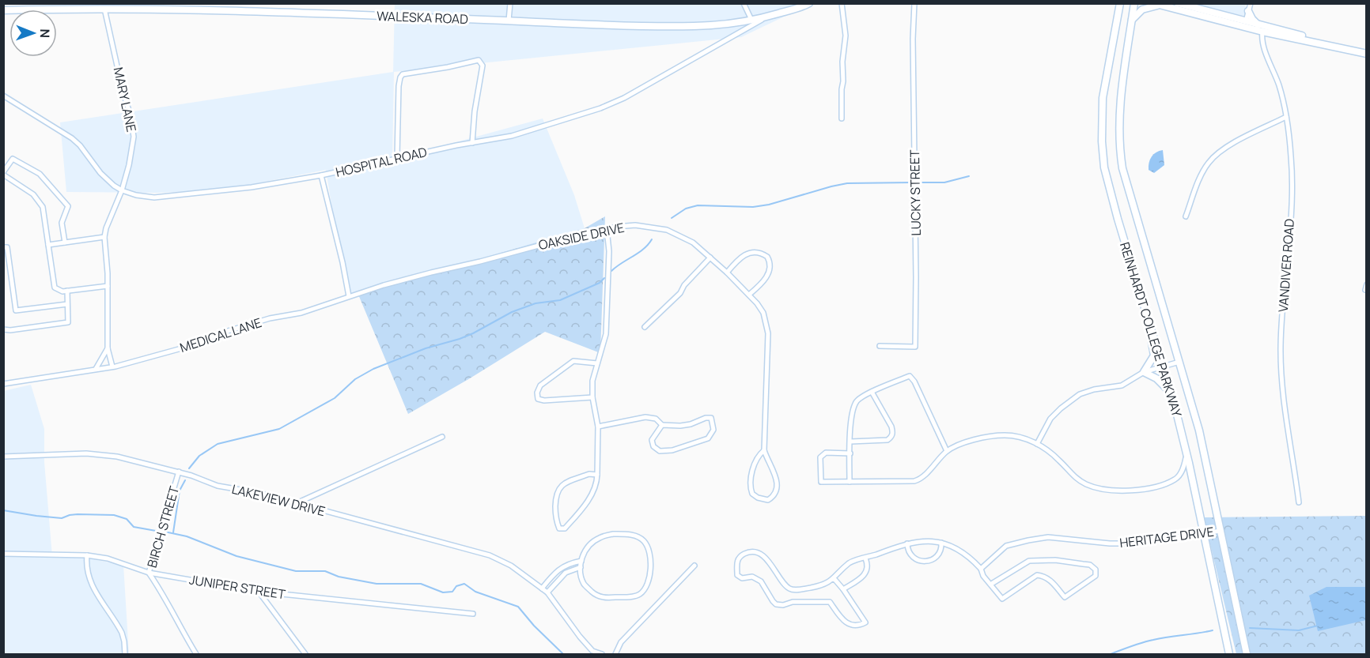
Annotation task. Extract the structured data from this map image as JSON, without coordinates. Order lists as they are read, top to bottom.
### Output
{
  "streets": {
    "street": [
      "WALESKA ROAD",
      "MARY LANE",
      "HOSPITAL ROAD",
      "LUCKY STREET",
      "OAKSIDE DRIVE",
      "VANDIVER ROAD",
      "REINHARDT COLLEGE PARKWAY",
      "MEDICAL LANE",
      "LAKEVIEW DRIVE",
      "BIRCH STREET",
      "HERITAGE DRIVE",
      "JUNIPER STREET"
    ]
  },
  "crossings": [
    ["WALESKA ROAD", "MARY LANE"],
    ["WALESKA ROAD", "HOSPITAL ROAD"],
    ["MARY LANE", "HOSPITAL ROAD"],
    ["OAKSIDE DRIVE", "MEDICAL LANE"],
    ["REINHARDT COLLEGE PARKWAY", "HERITAGE DRIVE"],
    ["LAKEVIEW DRIVE", "BIRCH STREET"],
    ["BIRCH STREET", "JUNIPER STREET"]
  ],
  "north": "right"
}
